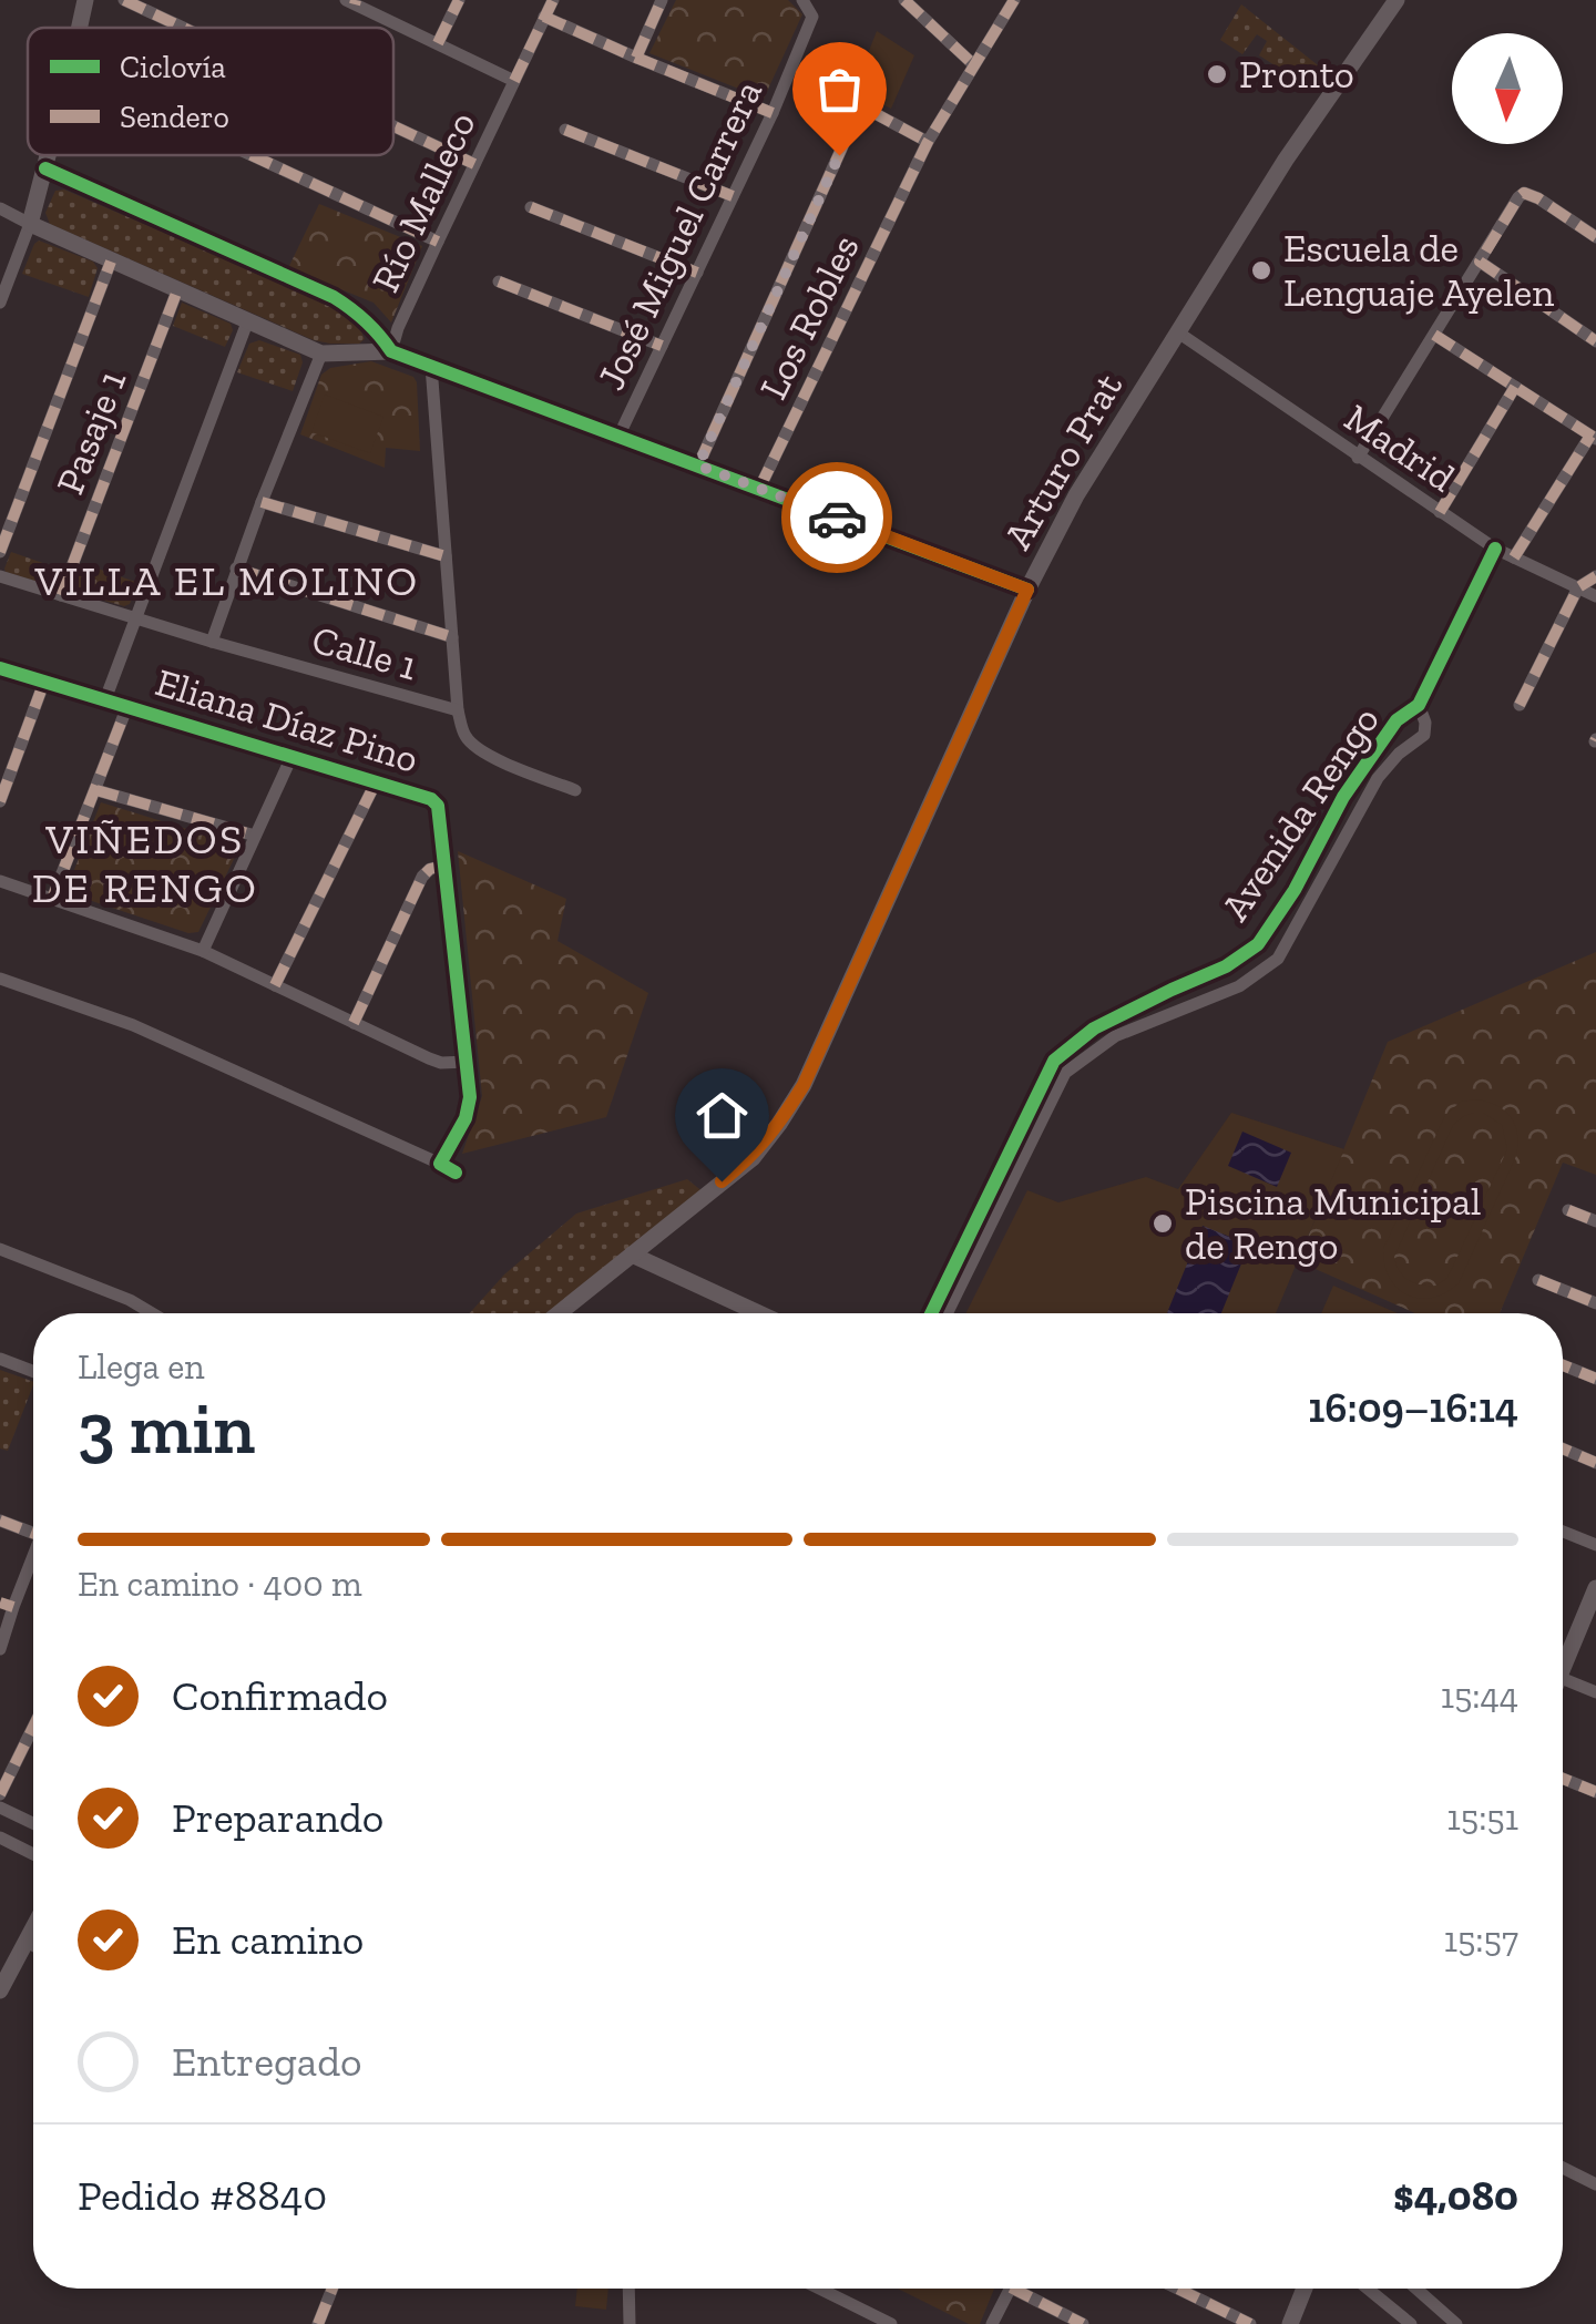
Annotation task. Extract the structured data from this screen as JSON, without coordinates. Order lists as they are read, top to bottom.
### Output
{
  "streets": {
    "street": [
      "Río Malleco",
      "José Miguel Carrera",
      "Los Robles",
      "Pasaje 1",
      "Madrid",
      "Arturo Prat",
      "Calle 1",
      "Eliana Díaz Pino",
      "Avenida Rengo"
    ]
  },
  "crossings": [
    ["Pasaje 1", "Calle 1"],
    ["Madrid", "Arturo Prat"],
    ["Madrid", "Avenida Rengo"]
  ],
  "districts": ["VILLA EL MOLINO", "VIÑEDOS DE RENGO"],
  "places": ["Pronto", "Escuela de Lenguaje Ayelen", "Piscina Municipal de Rengo"],
  "legend": ["Ciclovía", "Sendero"],
  "north": "bottom",
  "page": {
    "heading": ["3 min", "Llega en", "16:09–16:14"],
    "panel": ["Pedido #8840", "$4,080"],
    "bar": "En camino · 400 m",
    "list": [
      ["Confirmado", "15:44"],
      ["Preparando", "15:51"],
      ["En camino", "15:57"],
      "Entregado"
    ]
  }
}
